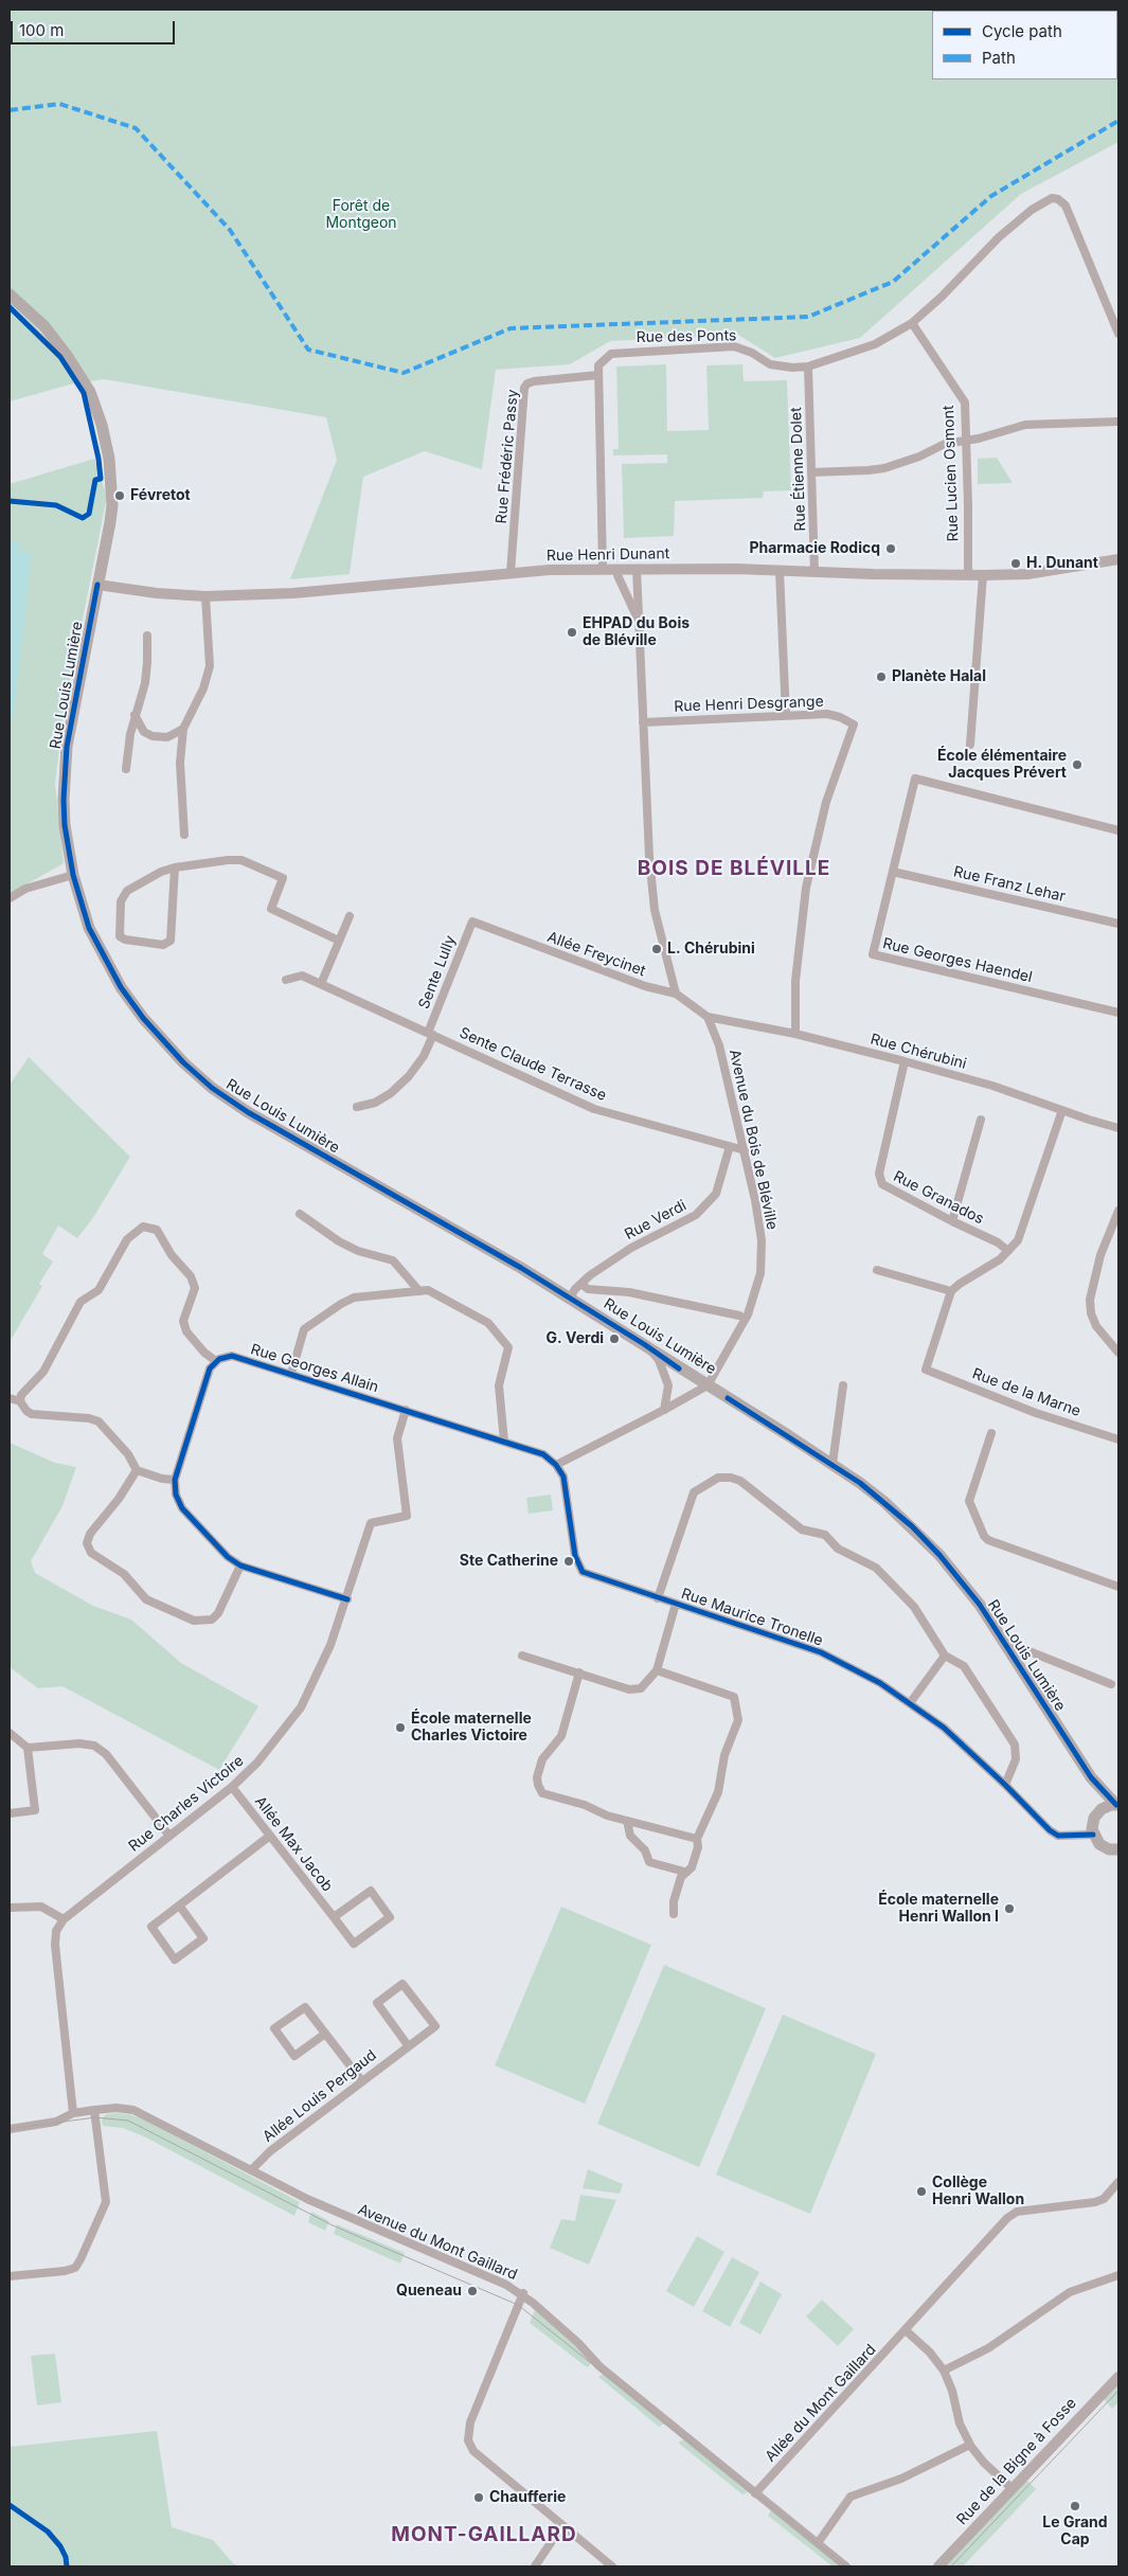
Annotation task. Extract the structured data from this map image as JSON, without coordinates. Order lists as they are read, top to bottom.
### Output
{
  "streets": {
    "main road": ["Rue Louis Lumière"],
    "street": [
      "Rue des Ponts",
      "Rue Frédéric Passy",
      "Rue Étienne Dolet",
      "Rue Lucien Osmont",
      "Rue Henri Dunant",
      "Rue Henri Desgrange",
      "Rue Franz Lehar",
      "Allée Freycinet",
      "Rue Georges Haendel",
      "Sente Lully",
      "Rue Chérubini",
      "Sente Claude Terrasse",
      "Avenue du Bois de Bléville",
      "Rue Granados",
      "Rue Verdi",
      "Rue Georges Allain",
      "Rue de la Marne",
      "Rue Maurice Tronelle",
      "Rue Charles Victoire",
      "Allée Max Jacob",
      "Allée Louis Pergaud",
      "Avenue du Mont Gaillard",
      "Allée du Mont Gaillard",
      "Rue de la Bigne à Fosse"
    ]
  },
  "crossings": [
    ["Rue des Ponts", "Rue Frédéric Passy"],
    ["Rue des Ponts", "Rue Étienne Dolet"],
    ["Rue des Ponts", "Rue Lucien Osmont"],
    ["Rue Frédéric Passy", "Rue Henri Dunant"],
    ["Rue Étienne Dolet", "Rue Henri Dunant"],
    ["Rue Lucien Osmont", "Rue Henri Dunant"],
    ["Rue Henri Dunant", "Rue Louis Lumière"],
    ["Rue Louis Lumière", "Avenue du Bois de Bléville"],
    ["Rue Louis Lumière", "Rue Verdi"],
    ["Rue Louis Lumière", "Rue Maurice Tronelle"],
    ["Rue Henri Desgrange", "Rue Chérubini"],
    ["Rue Franz Lehar", "Rue Georges Haendel"],
    ["Allée Freycinet", "Sente Lully"],
    ["Allée Freycinet", "Rue Chérubini"],
    ["Allée Freycinet", "Avenue du Bois de Bléville"],
    ["Sente Lully", "Sente Claude Terrasse"],
    ["Rue Chérubini", "Avenue du Bois de Bléville"],
    ["Rue Chérubini", "Rue Granados"],
    ["Sente Claude Terrasse", "Avenue du Bois de Bléville"],
    ["Sente Claude Terrasse", "Rue Verdi"],
    ["Rue Georges Allain", "Rue Maurice Tronelle"],
    ["Rue Georges Allain", "Rue Charles Victoire"],
    ["Rue Charles Victoire", "Allée Max Jacob"],
    ["Allée Louis Pergaud", "Avenue du Mont Gaillard"],
    ["Avenue du Mont Gaillard", "Allée du Mont Gaillard"]
  ],
  "districts": ["BOIS DE BLÉVILLE", "MONT-GAILLARD"],
  "parks": ["Forêt de Montgeon"],
  "places": [
    "Févretot",
    "Pharmacie Rodicq",
    "H. Dunant",
    "EHPAD du Bois de Bléville",
    "Planète Halal",
    "École élémentaire Jacques Prévert",
    "L. Chérubini",
    "G. Verdi",
    "Ste Catherine",
    "École maternelle Charles Victoire",
    "École maternelle Henri Wallon I",
    "Collège Henri Wallon",
    "Queneau",
    "Chaufferie",
    "Le Grand Cap"
  ],
  "legend": ["Cycle path", "Path"],
  "scale_bar": "100 m"
}
